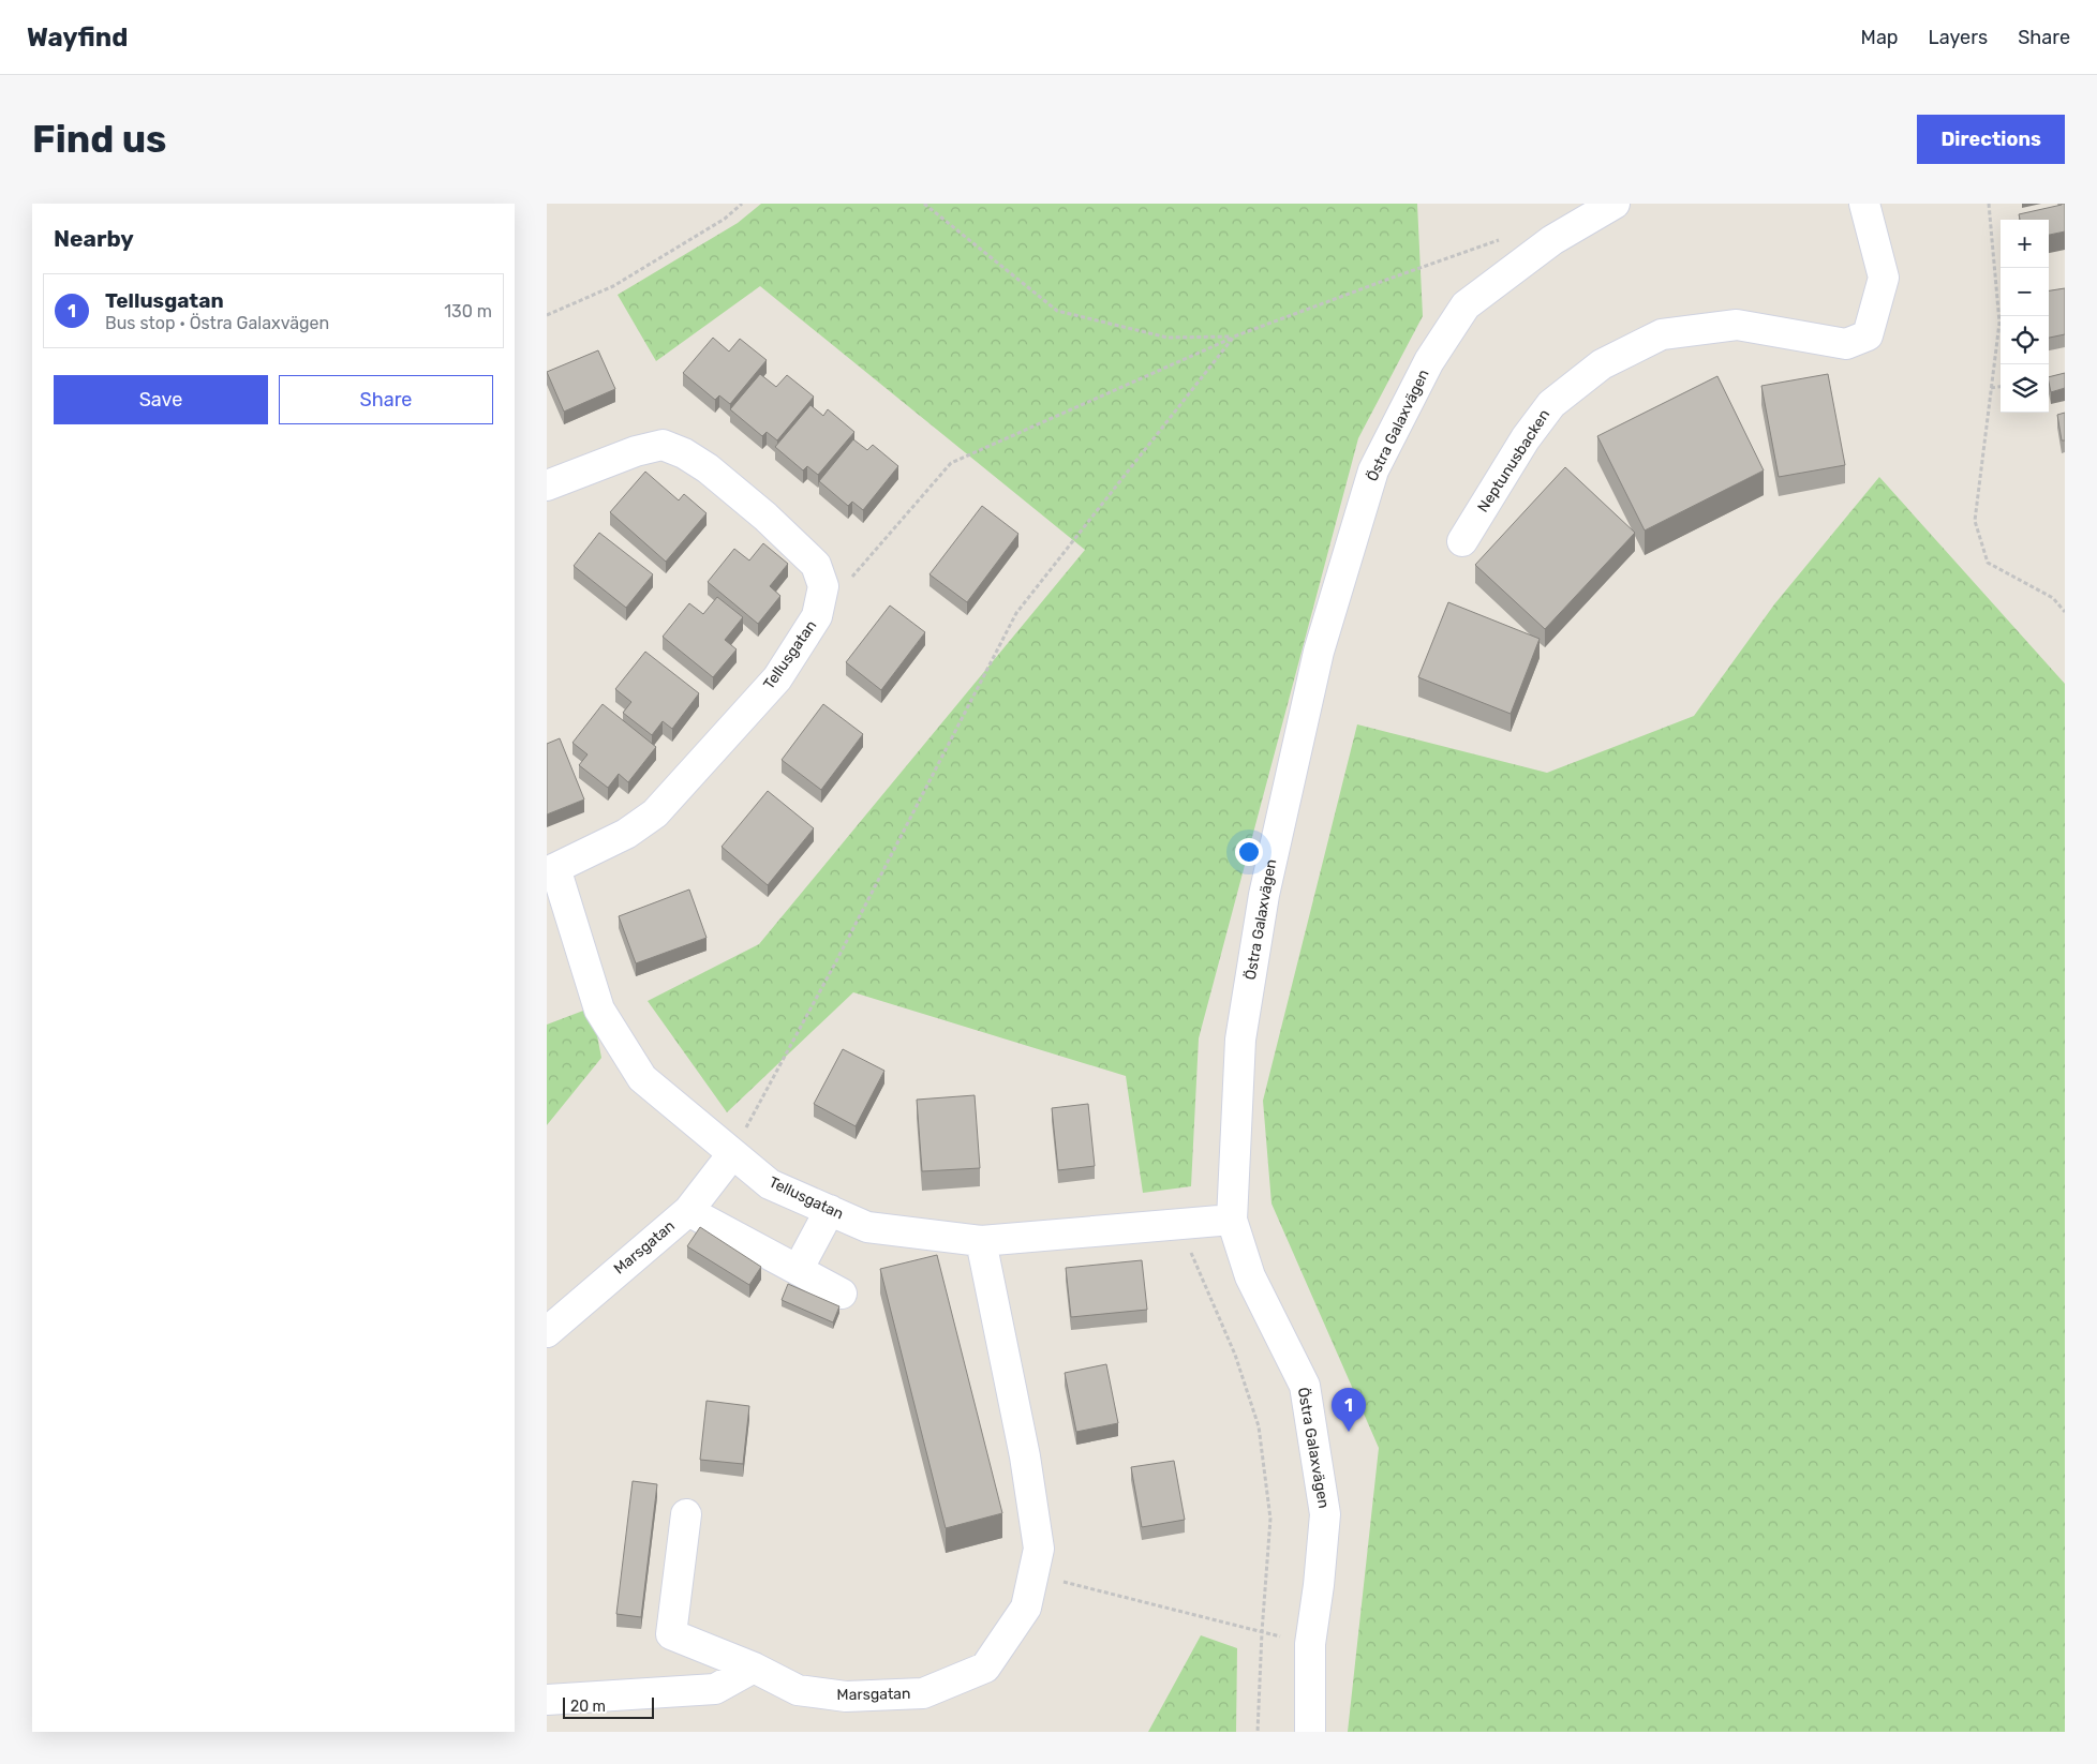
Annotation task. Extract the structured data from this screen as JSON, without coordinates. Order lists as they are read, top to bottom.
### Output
{
  "streets": {
    "street": [
      "Östra Galaxvägen",
      "Neptunusbacken",
      "Tellusgatan",
      "Marsgatan"
    ]
  },
  "crossings": [
    ["Östra Galaxvägen", "Tellusgatan"],
    ["Tellusgatan", "Marsgatan"]
  ],
  "scale_bar": "20 m",
  "page": {
    "header": "Wayfind",
    "nav": ["Map", "Layers", "Share"],
    "buttons": [
      "Directions",
      ["Save", "Share"]
    ],
    "title": "Find us",
    "heading": "Nearby",
    "map_buttons": ["+", "−"],
    "list": [
      {
        "mark": "1",
        "name": "Tellusgatan",
        "note": "Bus stop · Östra Galaxvägen",
        "value": "130 m"
      }
    ],
    "pins": "1",
    "scale": "20 m"
  }
}
